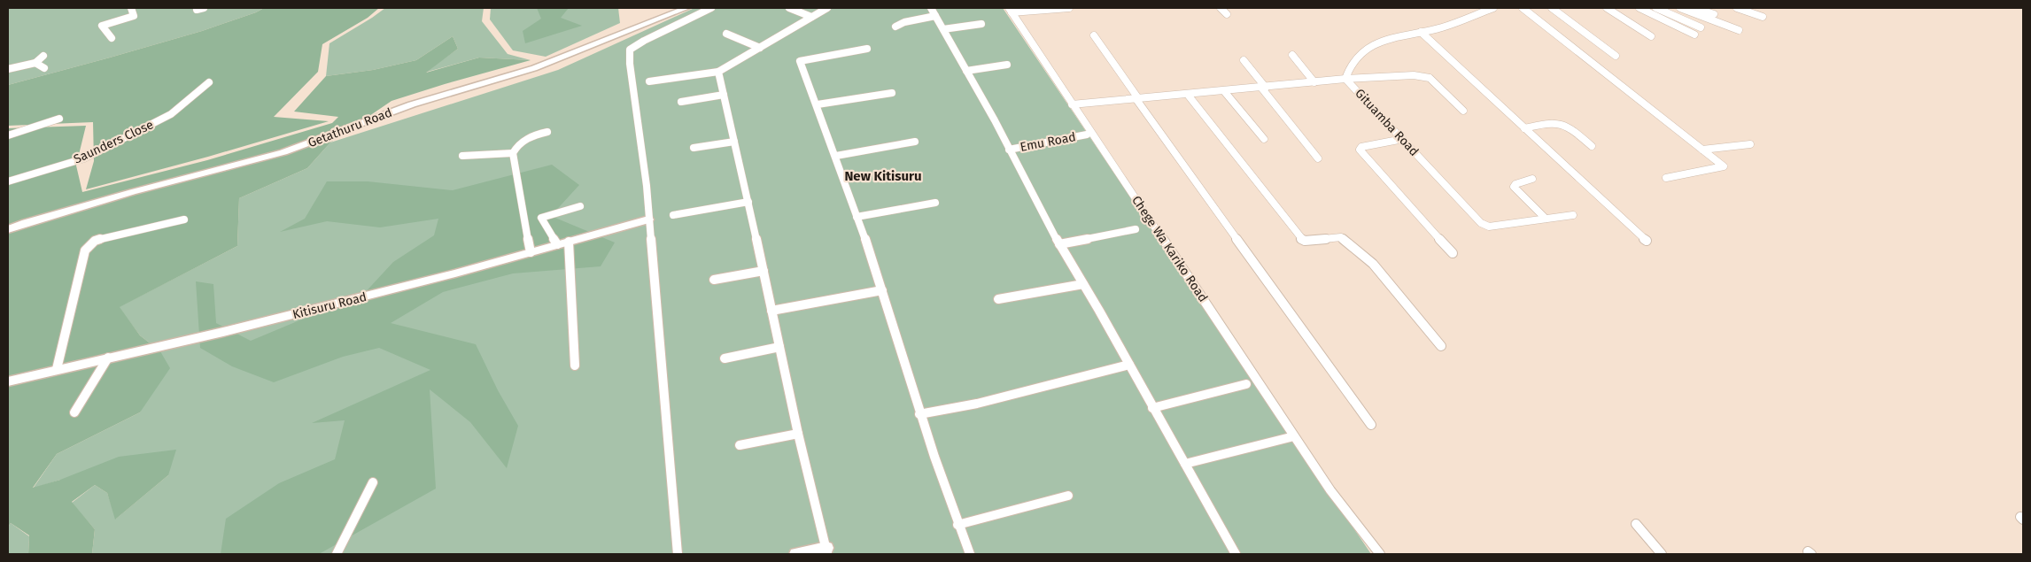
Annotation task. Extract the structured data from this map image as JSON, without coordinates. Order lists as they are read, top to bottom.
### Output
{
  "streets": {
    "main road": ["Getathuru Road", "Kitisuru Road"],
    "street": [
      "Gituamba Road",
      "Saunders Close",
      "Emu Road",
      "Chege Wa Kariko Road"
    ]
  },
  "districts": ["New Kitisuru"]
}
